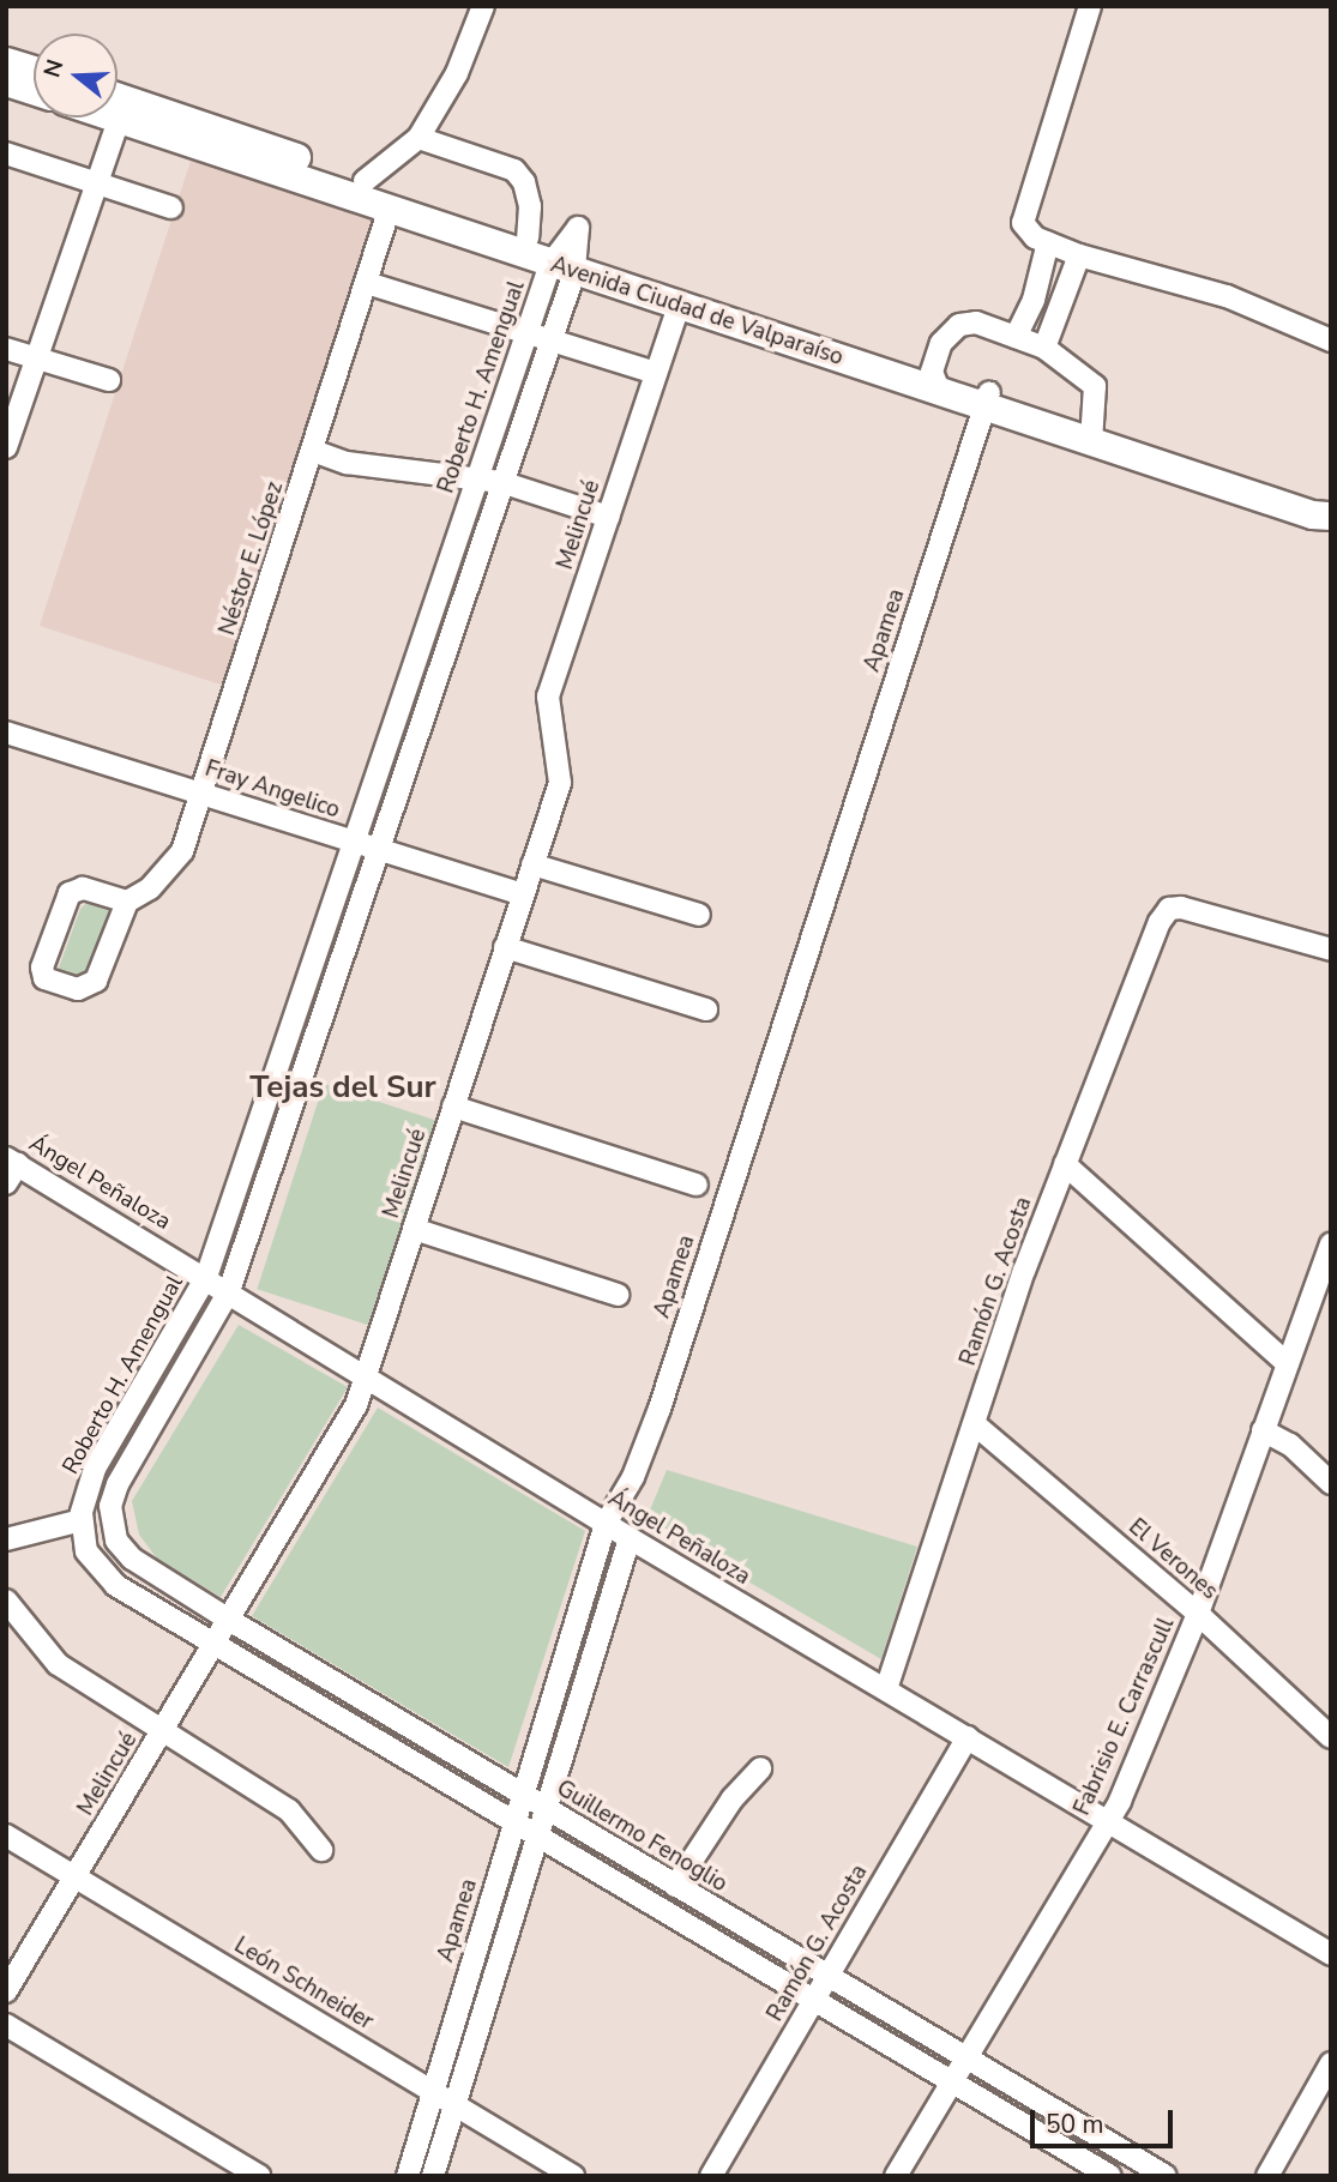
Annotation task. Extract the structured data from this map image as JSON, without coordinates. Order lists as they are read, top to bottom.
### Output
{
  "streets": {
    "main road": ["Avenida Ciudad de Valparaíso"],
    "street": [
      "Roberto H. Amengual",
      "Melincué",
      "Néstor E. López",
      "Apamea",
      "Fray Angelico",
      "Ángel Peñaloza",
      "Ramón G. Acosta",
      "El Verones",
      "Fabrisio E. Carrascull",
      "Guillermo Fenoglio",
      "León Schneider"
    ]
  },
  "crossings": [
    ["Avenida Ciudad de Valparaíso", "Roberto H. Amengual"],
    ["Avenida Ciudad de Valparaíso", "Melincué"],
    ["Avenida Ciudad de Valparaíso", "Néstor E. López"],
    ["Avenida Ciudad de Valparaíso", "Apamea"],
    ["Roberto H. Amengual", "Fray Angelico"],
    ["Roberto H. Amengual", "Ángel Peñaloza"],
    ["Roberto H. Amengual", "Guillermo Fenoglio"],
    ["Melincué", "Fray Angelico"],
    ["Melincué", "Ángel Peñaloza"],
    ["Melincué", "Guillermo Fenoglio"],
    ["Melincué", "León Schneider"],
    ["Néstor E. López", "Fray Angelico"],
    ["Apamea", "Ángel Peñaloza"],
    ["Apamea", "Guillermo Fenoglio"],
    ["Apamea", "León Schneider"],
    ["Ángel Peñaloza", "Ramón G. Acosta"],
    ["Ángel Peñaloza", "Fabrisio E. Carrascull"],
    ["Ramón G. Acosta", "El Verones"],
    ["Ramón G. Acosta", "Guillermo Fenoglio"],
    ["El Verones", "Fabrisio E. Carrascull"],
    ["Fabrisio E. Carrascull", "Guillermo Fenoglio"]
  ],
  "districts": ["Tejas del Sur"],
  "scale_bar": "50 m",
  "north": "left"
}
